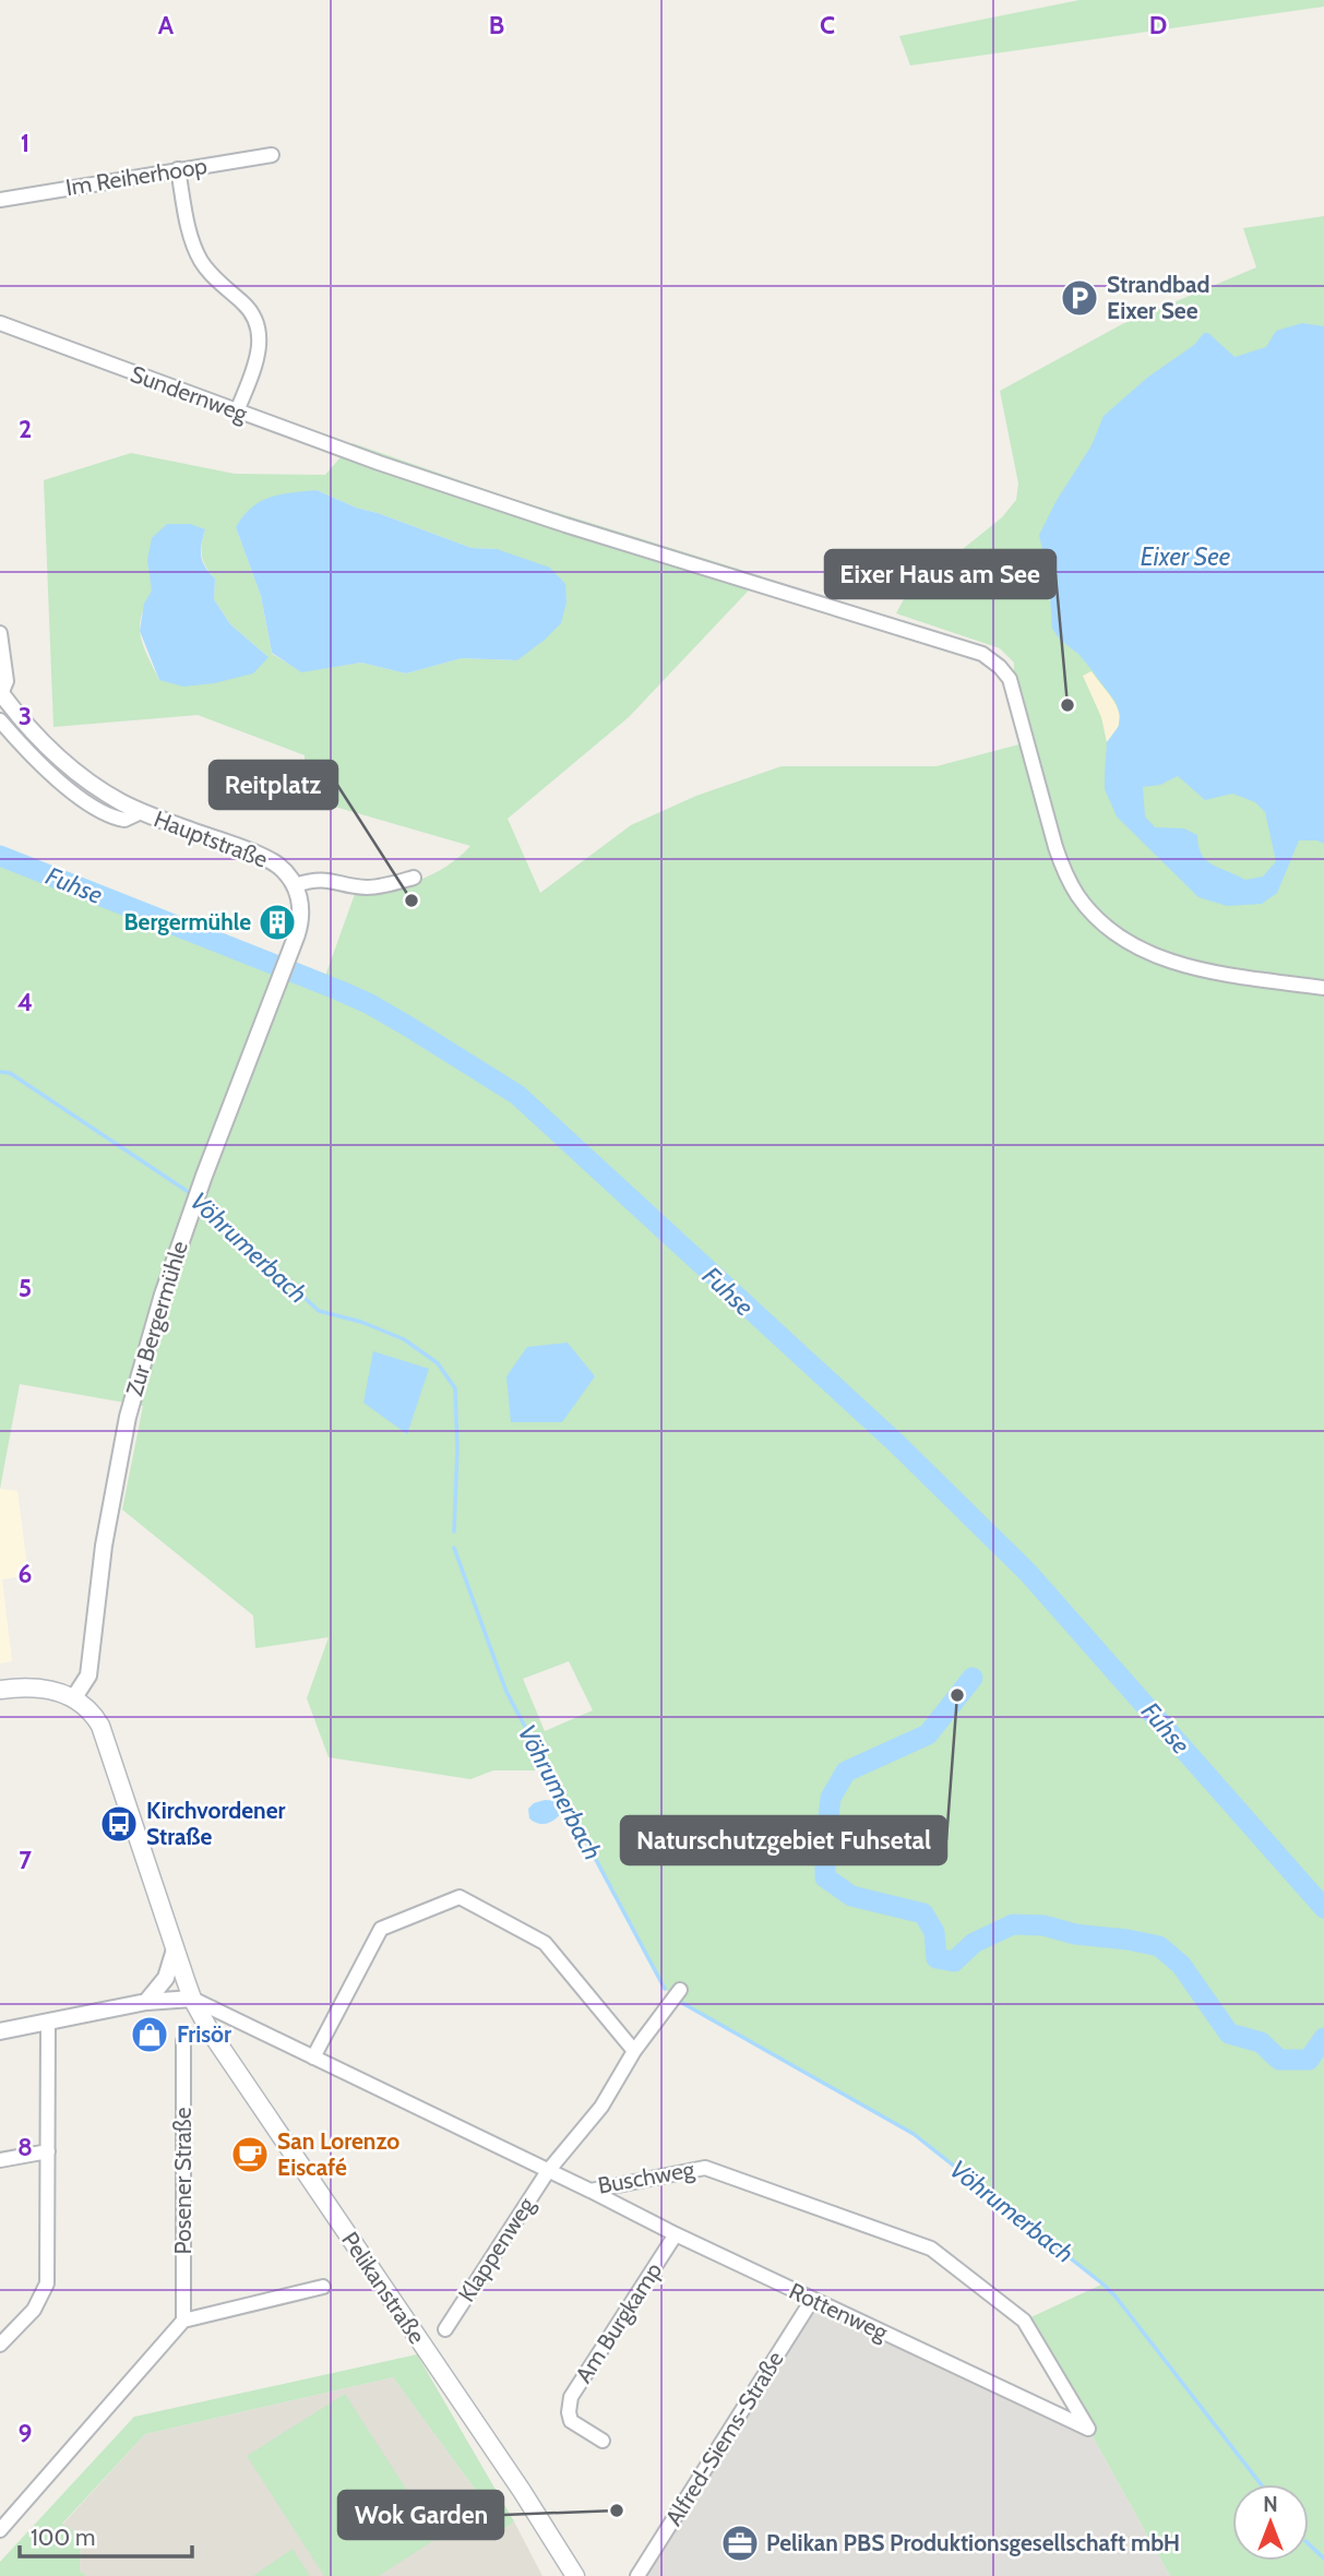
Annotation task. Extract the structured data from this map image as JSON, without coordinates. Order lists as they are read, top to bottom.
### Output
{
  "streets": {
    "main road": ["Pelikanstraße"],
    "street": [
      "Im Reiherhoop",
      "Sundernweg",
      "Hauptstraße",
      "Zur Bergermühle",
      "Buschweg",
      "Posener Straße",
      "Klappenweg",
      "Rottenweg",
      "Am Burgkamp",
      "Alfred-Siems-Straße"
    ]
  },
  "crossings": [
    ["Hauptstraße", "Zur Bergermühle"],
    ["Buschweg", "Klappenweg"],
    ["Buschweg", "Pelikanstraße"],
    ["Buschweg", "Rottenweg"],
    ["Rottenweg", "Am Burgkamp"],
    ["Rottenweg", "Alfred-Siems-Straße"]
  ],
  "water": ["Eixer See", "Fuhse", "Vöhrumerbach"],
  "places": {
    "parking": ["Strandbad Eixer See"],
    "other": [
      "Eixer Haus am See",
      "Reitplatz",
      "Naturschutzgebiet Fuhsetal",
      "Wok Garden"
    ],
    "building": ["Bergermühle"],
    "bus stop": ["Kirchvordener Straße"],
    "shop": ["Frisör"],
    "cafe": ["San Lorenzo Eiscafé"],
    "office": ["Pelikan PBS Produktionsgesellschaft mbH"]
  },
  "scale_bar": "100 m",
  "north": "top",
  "grid": {
    "columns": [
      "A",
      "B",
      "C",
      "D"
    ],
    "rows": [
      "1",
      "2",
      "3",
      "4",
      "5",
      "6",
      "7",
      "8",
      "9"
    ]
  }
}
